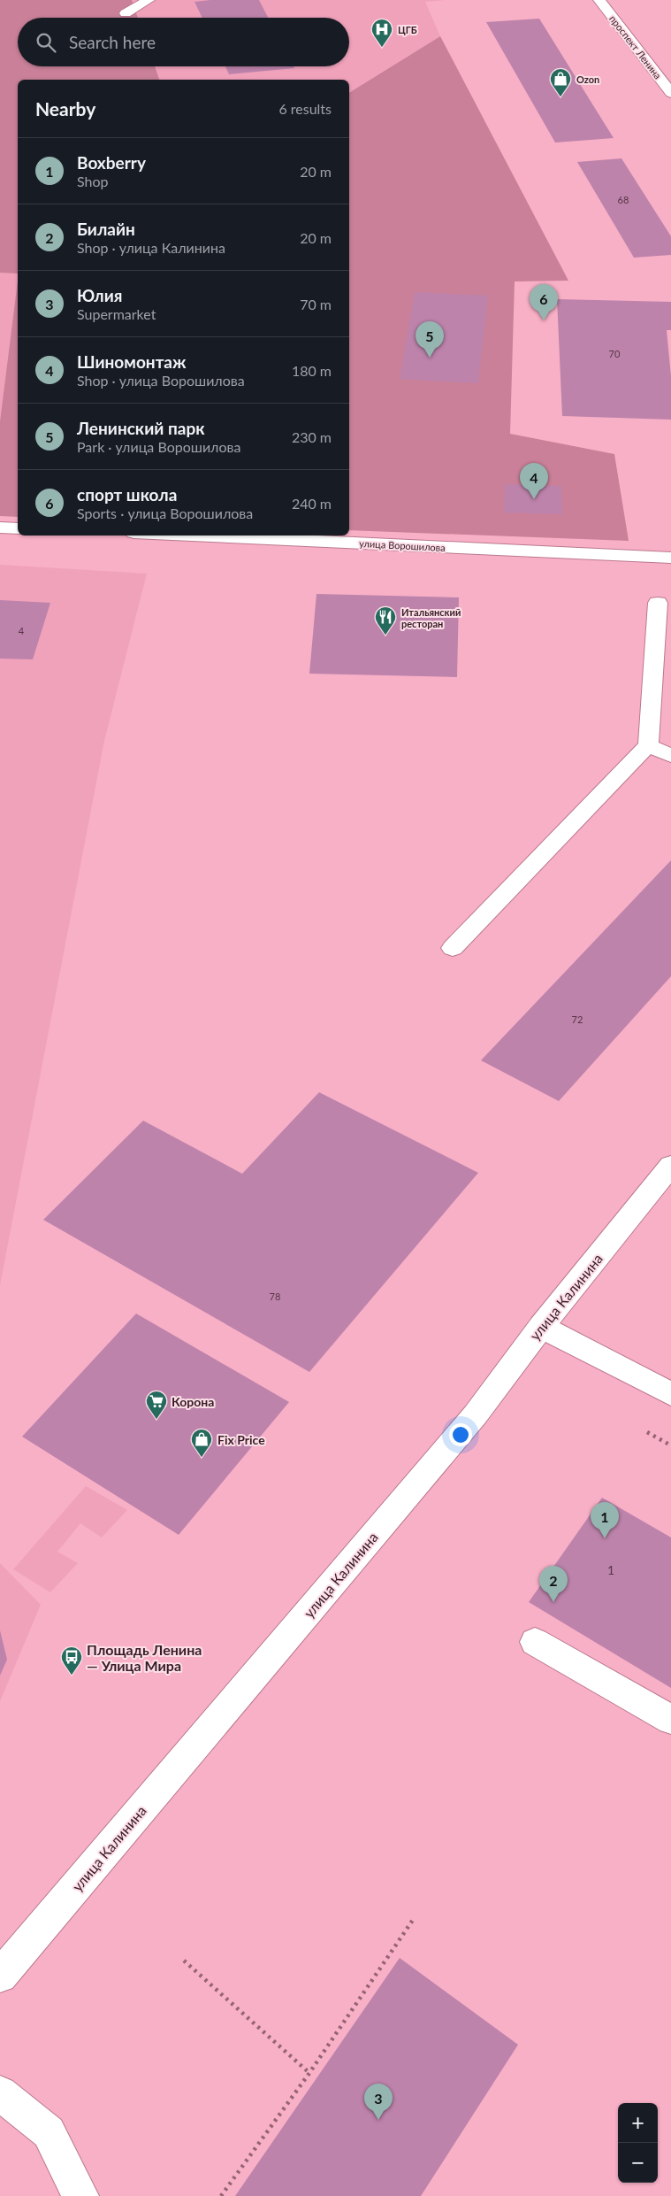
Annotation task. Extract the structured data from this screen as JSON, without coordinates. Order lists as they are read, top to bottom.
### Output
{
  "streets": {
    "main road": ["проспект Ленина", "улица Ворошилова", "улица Калинина"]
  },
  "places": {
    "hospital": ["ЦГБ"],
    "shop": ["Ozon", "Fix Price"],
    "restaurant": ["Итальянский ресторан"],
    "supermarket": ["Корона"],
    "bus stop": ["Площадь Ленина — Улица Мира"]
  },
  "house_numbers": [
    "68",
    "70",
    "4",
    "72",
    "78",
    "1"
  ],
  "page": {
    "search": "Search here",
    "heading": ["Nearby", "6 results"],
    "list": [
      {
        "mark": "1",
        "name": "Boxberry",
        "note": "Shop",
        "value": "20 m"
      },
      {
        "mark": "2",
        "name": "Билайн",
        "note": "Shop · улица Калинина",
        "value": "20 m"
      },
      {
        "mark": "3",
        "name": "Юлия",
        "note": "Supermarket",
        "value": "70 m"
      },
      {
        "mark": "4",
        "name": "Шиномонтаж",
        "note": "Shop · улица Ворошилова",
        "value": "180 m"
      },
      {
        "mark": "5",
        "name": "Ленинский парк",
        "note": "Park · улица Ворошилова",
        "value": "230 m"
      },
      {
        "mark": "6",
        "name": "спорт школа",
        "note": "Sports · улица Ворошилова",
        "value": "240 m"
      }
    ],
    "pins": [
      "6",
      "5",
      "4",
      "1",
      "2",
      "3"
    ],
    "map_buttons": ["+", "−"]
  }
}
